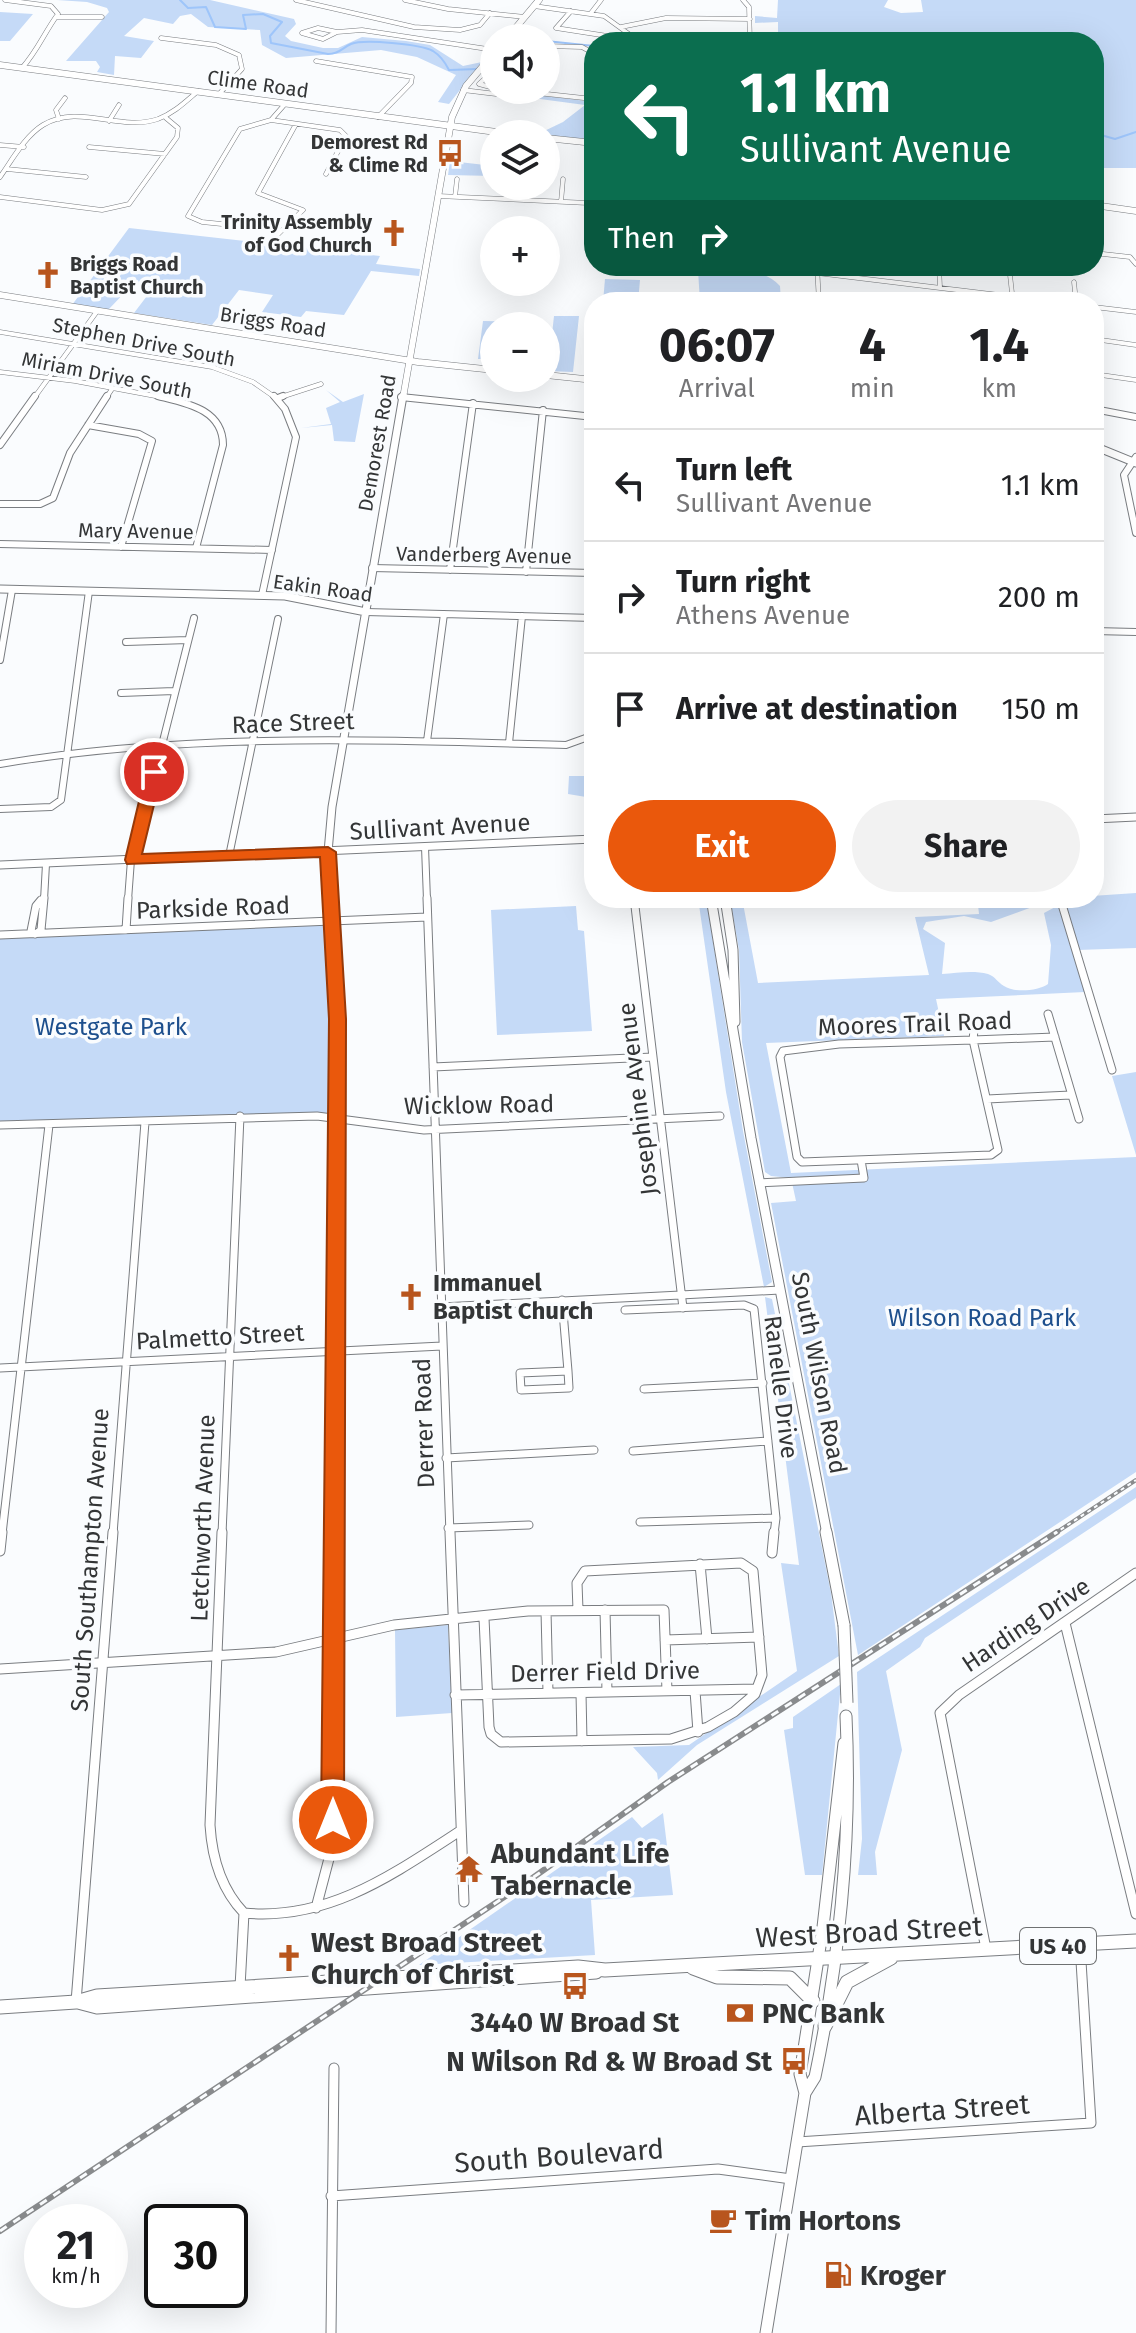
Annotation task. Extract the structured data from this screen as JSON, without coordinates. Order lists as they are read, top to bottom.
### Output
{
  "streets": {
    "main road": [
      "Clime Road",
      "Briggs Road",
      "Demorest Road",
      "Eakin Road",
      "Sullivant Avenue",
      "South Wilson Road",
      "West Broad Street",
      "US 40"
    ],
    "street": [
      "Stephen Drive South",
      "Miriam Drive South",
      "Mary Avenue",
      "Vanderberg Avenue",
      "Race Street",
      "Parkside Road",
      "Moores Trail Road",
      "Josephine Avenue",
      "Wicklow Road",
      "Palmetto Street",
      "Ranelle Drive",
      "Derrer Road",
      "Letchworth Avenue",
      "South Southampton Avenue",
      "Harding Drive",
      "Derrer Field Drive",
      "Alberta Street",
      "South Boulevard"
    ]
  },
  "crossings": [
    ["Clime Road", "Demorest Road"],
    ["Briggs Road", "Demorest Road"],
    ["Miriam Drive South", "Mary Avenue"],
    ["Demorest Road", "Vanderberg Avenue"],
    ["Demorest Road", "Eakin Road"],
    ["Demorest Road", "Race Street"],
    ["Demorest Road", "Sullivant Avenue"],
    ["Sullivant Avenue", "Derrer Road"],
    ["Parkside Road", "Derrer Road"],
    ["Josephine Avenue", "Wicklow Road"],
    ["Wicklow Road", "Derrer Road"],
    ["Wicklow Road", "Letchworth Avenue"],
    ["Wicklow Road", "South Southampton Avenue"],
    ["Palmetto Street", "Derrer Road"],
    ["Palmetto Street", "Letchworth Avenue"],
    ["Palmetto Street", "South Southampton Avenue"],
    ["South Wilson Road", "West Broad Street"],
    ["Derrer Road", "Derrer Field Drive"],
    ["South Southampton Avenue", "West Broad Street"],
    ["Harding Drive", "West Broad Street"],
    ["West Broad Street", "Alberta Street"]
  ],
  "parks": ["Westgate Park", "Wilson Road Park"],
  "places": {
    "bus stop": ["Demorest Rd & Clime Rd", "3440 W Broad St", "N Wilson Rd & W Broad St"],
    "church": [
      "Trinity Assembly of God Church",
      "Briggs Road Baptist Church",
      "Immanuel Baptist Church",
      "West Broad Street Church of Christ"
    ],
    "temple": ["Abundant Life Tabernacle"],
    "bank": ["PNC Bank"],
    "cafe": ["Tim Hortons"],
    "fuel station": ["Kroger"]
  },
  "page": {
    "map_buttons": ["+", "−"],
    "turn": ["1.1 km", "Sullivant Avenue"],
    "then": "Then",
    "eta": [
      "06:07",
      "Arrival",
      "4",
      "min",
      "1.4",
      "km"
    ],
    "list": [
      {
        "name": "Turn left",
        "note": "Sullivant Avenue",
        "value": "1.1 km"
      },
      {
        "name": "Turn right",
        "note": "Athens Avenue",
        "value": "200 m"
      },
      {
        "name": "Arrive at destination",
        "value": "150 m"
      }
    ],
    "buttons": ["Exit", "Share"],
    "speed": "21 km/h",
    "limit": "30"
  }
}
